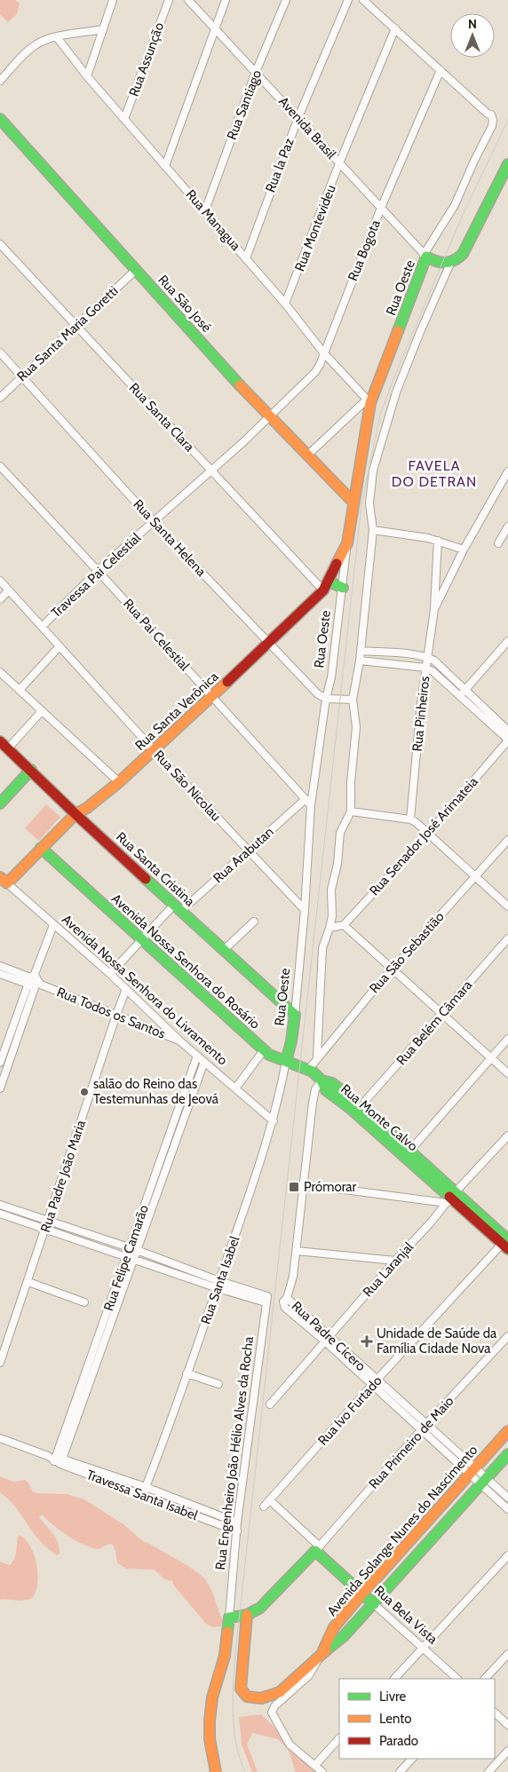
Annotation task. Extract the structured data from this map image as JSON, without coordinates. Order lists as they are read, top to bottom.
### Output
{
  "streets": {
    "main road": [
      "Rua Oeste",
      "Rua São José",
      "Rua Santa Verônica",
      "Rua Santa Cristina",
      "Avenida Nossa Senhora do Rosário",
      "Rua Monte Calvo",
      "Rua Engenheiro João Hélio Alves da Rocha",
      "Avenida Solange Nunes do Nascimento",
      "Rua Bela Vista"
    ],
    "street": [
      "Rua Assunção",
      "Rua Santiago",
      "Avenida Brasil",
      "Rua la Paz",
      "Rua Managua",
      "Rua Montevideu",
      "Rua Bogota",
      "Rua Santa Maria Goretti",
      "Rua Santa Clara",
      "Rua Santa Helena",
      "Travessa Pai Celestial",
      "Rua Pai Celestial",
      "Rua Pinheiros",
      "Rua São Nicolau",
      "Rua Senador José Arimateia",
      "Rua Arabutan",
      "Rua São Sebastião",
      "Avenida Nossa Senhora do Livramento",
      "Rua Todos os Santos",
      "Rua Belém Câmara",
      "Rua Padre João Maria",
      "Rua Felipe Camarão",
      "Rua Laranjal",
      "Rua Santa Isabel",
      "Rua Padre Cícero",
      "Rua Ivo Furtado",
      "Rua Primeiro de Maio",
      "Travessa Santa Isabel"
    ]
  },
  "crossings": [
    ["Rua Assunção", "Rua Managua"],
    ["Rua Santiago", "Avenida Brasil"],
    ["Rua Santiago", "Rua Managua"],
    ["Avenida Brasil", "Rua la Paz"],
    ["Avenida Brasil", "Rua Montevideu"],
    ["Avenida Brasil", "Rua Bogota"],
    ["Avenida Brasil", "Rua Oeste"],
    ["Rua la Paz", "Rua Managua"],
    ["Rua Managua", "Rua Montevideu"],
    ["Rua Managua", "Rua Bogota"],
    ["Rua Managua", "Rua Oeste"],
    ["Rua Bogota", "Rua Oeste"],
    ["Rua Bogota", "Rua São José"],
    ["Rua Bogota", "Travessa Pai Celestial"],
    ["Rua Oeste", "Rua São José"],
    ["Rua Oeste", "Rua Santa Helena"],
    ["Rua Oeste", "Rua Pai Celestial"],
    ["Rua Oeste", "Rua Santa Verônica"],
    ["Rua Oeste", "Rua São Nicolau"],
    ["Rua Oeste", "Rua Santa Cristina"],
    ["Rua Oeste", "Avenida Nossa Senhora do Rosário"],
    ["Rua Oeste", "Rua Santa Isabel"],
    ["Rua São José", "Rua Santa Maria Goretti"],
    ["Rua São José", "Travessa Pai Celestial"],
    ["Rua Santa Maria Goretti", "Rua Santa Clara"],
    ["Rua Santa Maria Goretti", "Rua Santa Helena"],
    ["Rua Santa Clara", "Travessa Pai Celestial"],
    ["Rua Santa Clara", "Rua Santa Verônica"],
    ["Rua Santa Helena", "Travessa Pai Celestial"],
    ["Rua Santa Helena", "Rua Santa Verônica"],
    ["Travessa Pai Celestial", "Rua Pai Celestial"],
    ["Travessa Pai Celestial", "Rua São Nicolau"],
    ["Rua Pai Celestial", "Rua Santa Verônica"],
    ["Rua Pai Celestial", "Rua Arabutan"],
    ["Rua Santa Verônica", "Rua São Nicolau"],
    ["Rua Santa Verônica", "Rua Santa Cristina"],
    ["Rua Santa Verônica", "Avenida Nossa Senhora do Rosário"],
    ["Rua Santa Verônica", "Avenida Nossa Senhora do Livramento"],
    ["Rua São Nicolau", "Rua Arabutan"],
    ["Rua Arabutan", "Rua Santa Cristina"],
    ["Rua Arabutan", "Avenida Nossa Senhora do Rosário"],
    ["Rua Arabutan", "Avenida Nossa Senhora do Livramento"],
    ["Rua São Sebastião", "Avenida Nossa Senhora do Rosário"],
    ["Avenida Nossa Senhora do Rosário", "Rua Monte Calvo"],
    ["Avenida Nossa Senhora do Rosário", "Rua Santa Isabel"],
    ["Avenida Nossa Senhora do Livramento", "Rua Todos os Santos"],
    ["Avenida Nossa Senhora do Livramento", "Rua Padre João Maria"],
    ["Avenida Nossa Senhora do Livramento", "Rua Felipe Camarão"],
    ["Avenida Nossa Senhora do Livramento", "Rua Santa Isabel"],
    ["Rua Todos os Santos", "Rua Padre João Maria"],
    ["Rua Belém Câmara", "Rua Monte Calvo"],
    ["Rua Monte Calvo", "Rua Laranjal"],
    ["Rua Monte Calvo", "Rua Ivo Furtado"],
    ["Rua Felipe Camarão", "Travessa Santa Isabel"],
    ["Rua Laranjal", "Rua Padre Cícero"],
    ["Rua Santa Isabel", "Rua Engenheiro João Hélio Alves da Rocha"],
    ["Rua Santa Isabel", "Travessa Santa Isabel"],
    ["Rua Padre Cícero", "Rua Ivo Furtado"],
    ["Rua Padre Cícero", "Rua Primeiro de Maio"],
    ["Rua Padre Cícero", "Avenida Solange Nunes do Nascimento"],
    ["Rua Ivo Furtado", "Rua Bela Vista"],
    ["Rua Primeiro de Maio", "Rua Bela Vista"],
    ["Rua Engenheiro João Hélio Alves da Rocha", "Travessa Santa Isabel"],
    ["Rua Engenheiro João Hélio Alves da Rocha", "Avenida Solange Nunes do Nascimento"],
    ["Avenida Solange Nunes do Nascimento", "Rua Bela Vista"]
  ],
  "districts": ["FAVELA DO DETRAN"],
  "places": {
    "other": ["salão do Reino das Testemunhas de Jeová"],
    "transit": ["Prómorar"],
    "health": ["Unidade de Saúde da Família Cidade Nova"]
  },
  "legend": ["Livre", "Lento", "Parado"],
  "north": "top"
}
